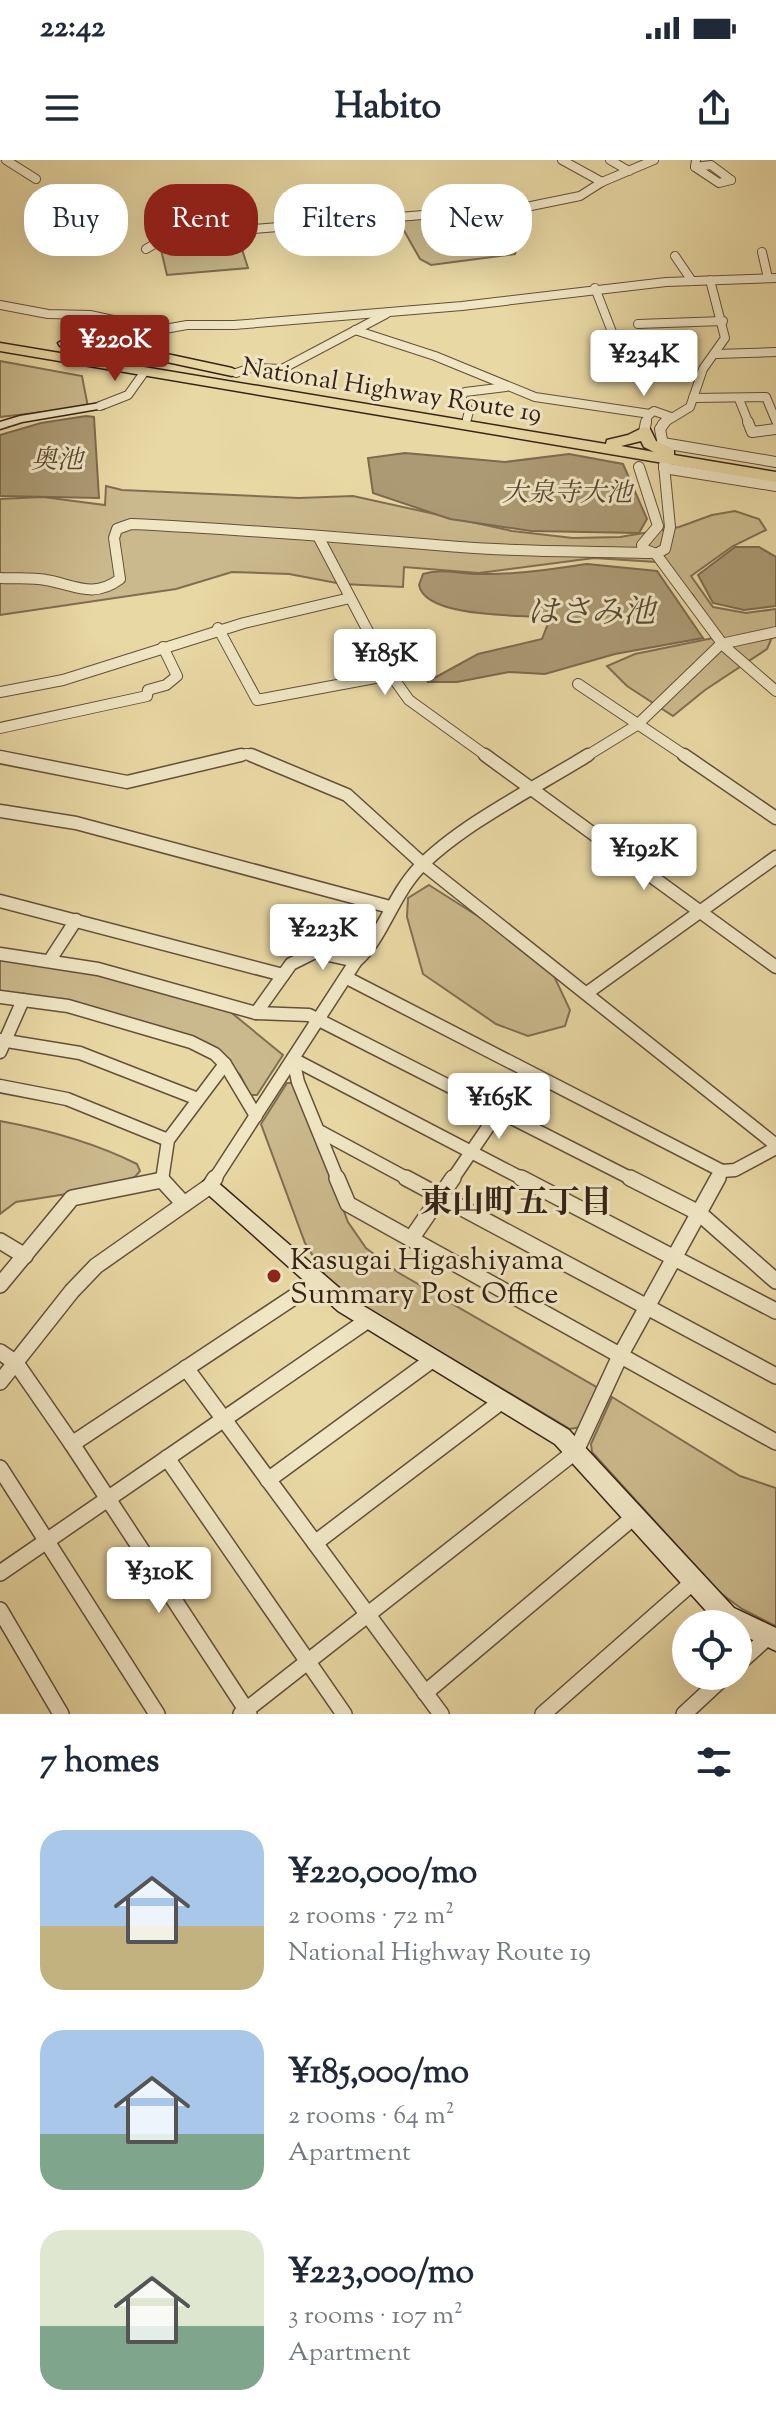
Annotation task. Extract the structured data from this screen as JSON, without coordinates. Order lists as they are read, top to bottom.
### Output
{
  "streets": {
    "highway": ["National Highway Route 19"]
  },
  "districts": ["東山町五丁目"],
  "water": ["奥池", "大泉寺大池", "はさみ池"],
  "places": ["Kasugai Higashiyama Summary Post Office"],
  "page": {
    "status": "22:42",
    "header": "Habito",
    "chip": [
      "Buy",
      "Rent",
      "Filters",
      "New"
    ],
    "price": [
      "¥220K",
      "¥234K",
      "¥185K",
      "¥192K",
      "¥223K",
      "¥165K",
      "¥310K"
    ],
    "heading": "7 homes",
    "list": [
      {
        "name": "¥220,000/mo",
        "note": "2 rooms · 72 m² · National Highway Route 19"
      },
      {
        "name": "¥185,000/mo",
        "note": "2 rooms · 64 m² · Apartment"
      },
      {
        "name": "¥223,000/mo",
        "note": "3 rooms · 107 m² · Apartment"
      }
    ]
  }
}
